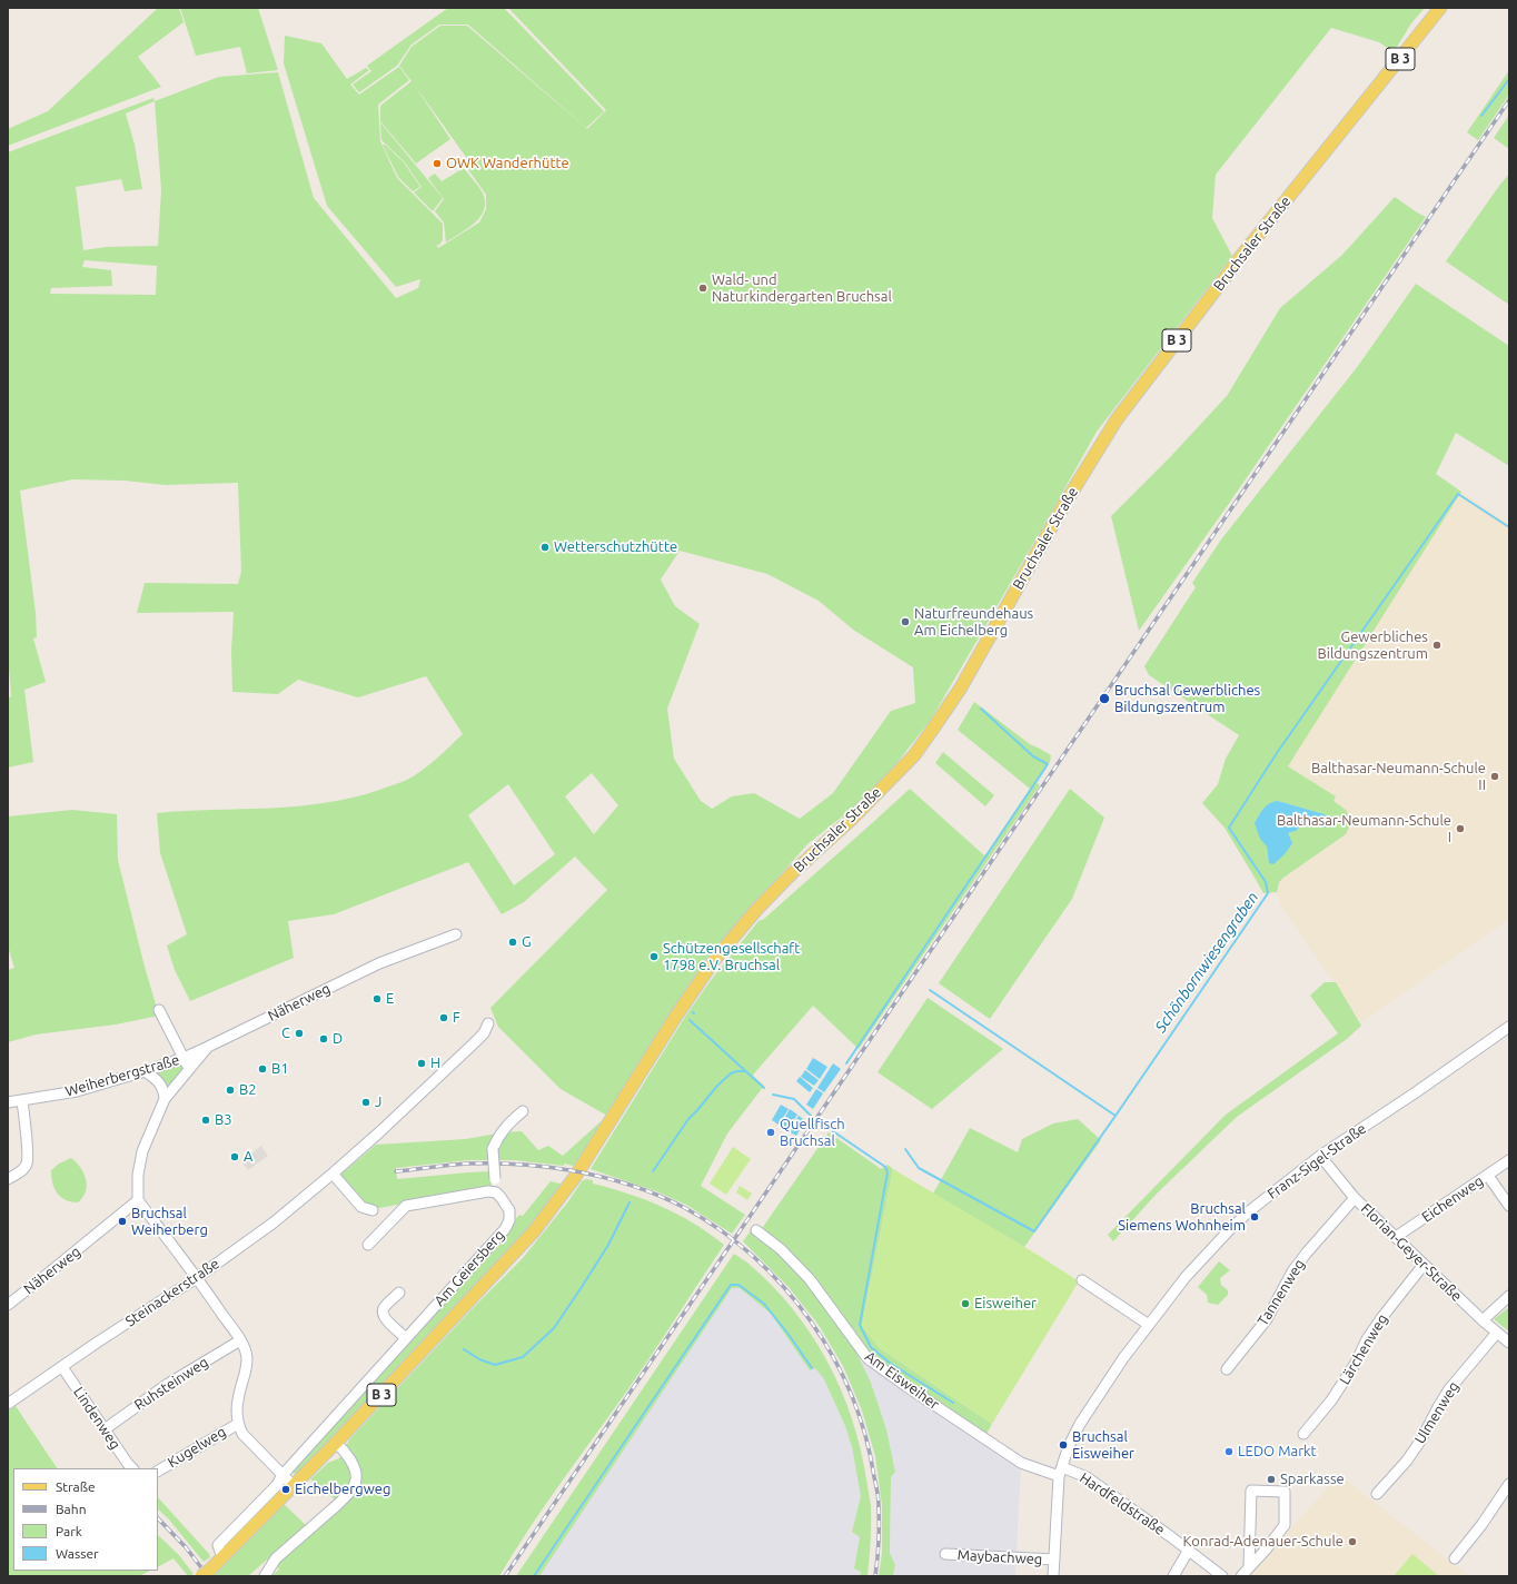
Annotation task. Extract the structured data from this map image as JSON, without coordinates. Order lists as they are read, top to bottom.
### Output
{
  "streets": {
    "main road": ["B 3", "Bruchsaler Straße"],
    "street": [
      "Näherweg",
      "Weiherbergstraße",
      "Franz-Sigel-Straße",
      "Eichenweg",
      "Florian-Geyer-Straße",
      "Am Geiersberg",
      "Steinackerstraße",
      "Tannenweg",
      "Lärchenweg",
      "Am Eisweiher",
      "Ruhsteinweg",
      "Ulmenweg",
      "Lindenweg",
      "Kugelweg",
      "Hardfeldstraße",
      "Maybachweg"
    ]
  },
  "crossings": [
    ["B 3", "Bruchsaler Straße"],
    ["B 3", "Am Geiersberg"],
    ["Näherweg", "Weiherbergstraße"],
    ["Franz-Sigel-Straße", "Florian-Geyer-Straße"],
    ["Franz-Sigel-Straße", "Am Eisweiher"],
    ["Franz-Sigel-Straße", "Hardfeldstraße"],
    ["Franz-Sigel-Straße", "Maybachweg"],
    ["Eichenweg", "Florian-Geyer-Straße"],
    ["Florian-Geyer-Straße", "Tannenweg"],
    ["Florian-Geyer-Straße", "Lärchenweg"],
    ["Florian-Geyer-Straße", "Ulmenweg"],
    ["Steinackerstraße", "Lindenweg"],
    ["Am Eisweiher", "Hardfeldstraße"],
    ["Ruhsteinweg", "Lindenweg"]
  ],
  "water": ["Schönbornwiesengraben"],
  "places": [
    "OWK Wanderhütte",
    "Wald- und Naturkindergarten Bruchsal",
    "Wetterschutzhütte",
    "Naturfreundehaus Am Eichelberg",
    "Gewerbliches Bildungszentrum",
    "Bruchsal Gewerbliches Bildungszentrum",
    "Balthasar-Neumann-Schule II",
    "Balthasar-Neumann-Schule I",
    "G",
    "Schützengesellschaft 1798 e.V. Bruchsal",
    "E",
    "F",
    "C",
    "D",
    "H",
    "B1",
    "B2",
    "J",
    "B3",
    "Quellfisch Bruchsal",
    "A",
    "Bruchsal Siemens Wohnheim",
    "Bruchsal Weiherberg",
    "Eisweiher",
    "Bruchsal Eisweiher",
    "LEDO Markt",
    "Sparkasse",
    "Eichelbergweg",
    "Konrad-Adenauer-Schule"
  ],
  "legend": [
    "Straße",
    "Bahn",
    "Park",
    "Wasser"
  ]
}
